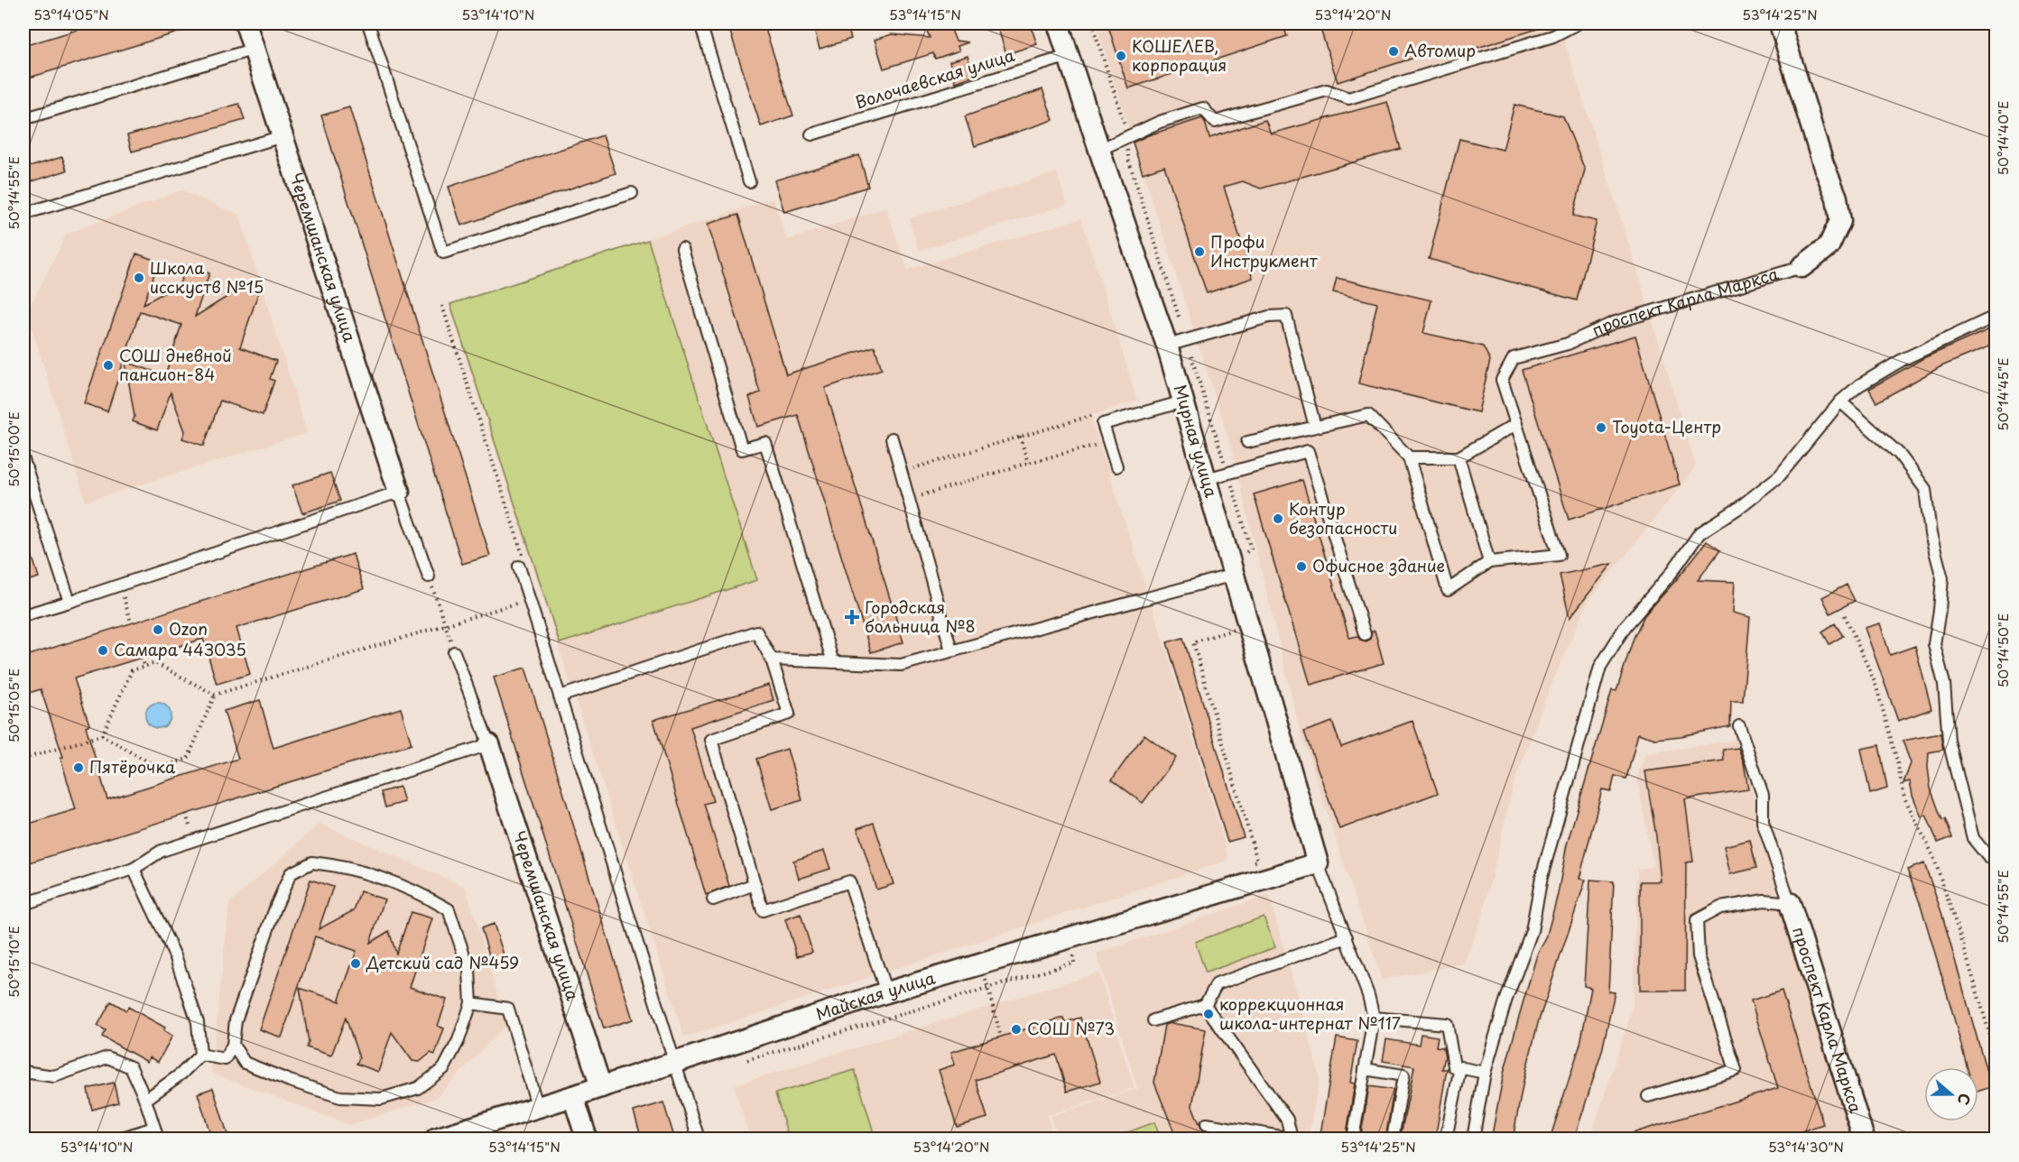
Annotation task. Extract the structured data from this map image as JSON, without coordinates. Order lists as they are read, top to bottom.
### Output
{
  "streets": {
    "street": [
      "Черемшанская улица",
      "проспект Карла Маркса",
      "Мирная улица",
      "Майская улица"
    ],
    "lane": ["Волочаевская улица"]
  },
  "crossings": [
    ["Волочаевская улица", "Мирная улица"],
    ["Черемшанская улица", "Майская улица"],
    ["Мирная улица", "Майская улица"]
  ],
  "places": {
    "other": [
      "Автомир",
      "КОШЕЛЕВ, корпорация",
      "Профи Инструкмент",
      "Школа исскуств №15",
      "СОШ дневной пансион-84",
      "Toyota-Центр",
      "Контур безопасности",
      "Офисное здание",
      "Ozon",
      "Самара 443035",
      "Пятёрочка",
      "Детский сад №459",
      "коррекционная школа-интернат №117",
      "СОШ №73"
    ],
    "health": ["Городская больница №8"]
  },
  "north": "right",
  "coordinates": [
    "53°14'05\"N",
    "53°14'10\"N",
    "53°14'15\"N",
    "53°14'20\"N",
    "53°14'25\"N",
    "50°14'40\"E",
    "50°14'55\"E",
    "50°14'45\"E",
    "50°15'00\"E",
    "50°14'50\"E",
    "50°15'05\"E",
    "50°15'10\"E",
    "53°14'30\"N"
  ]
}
